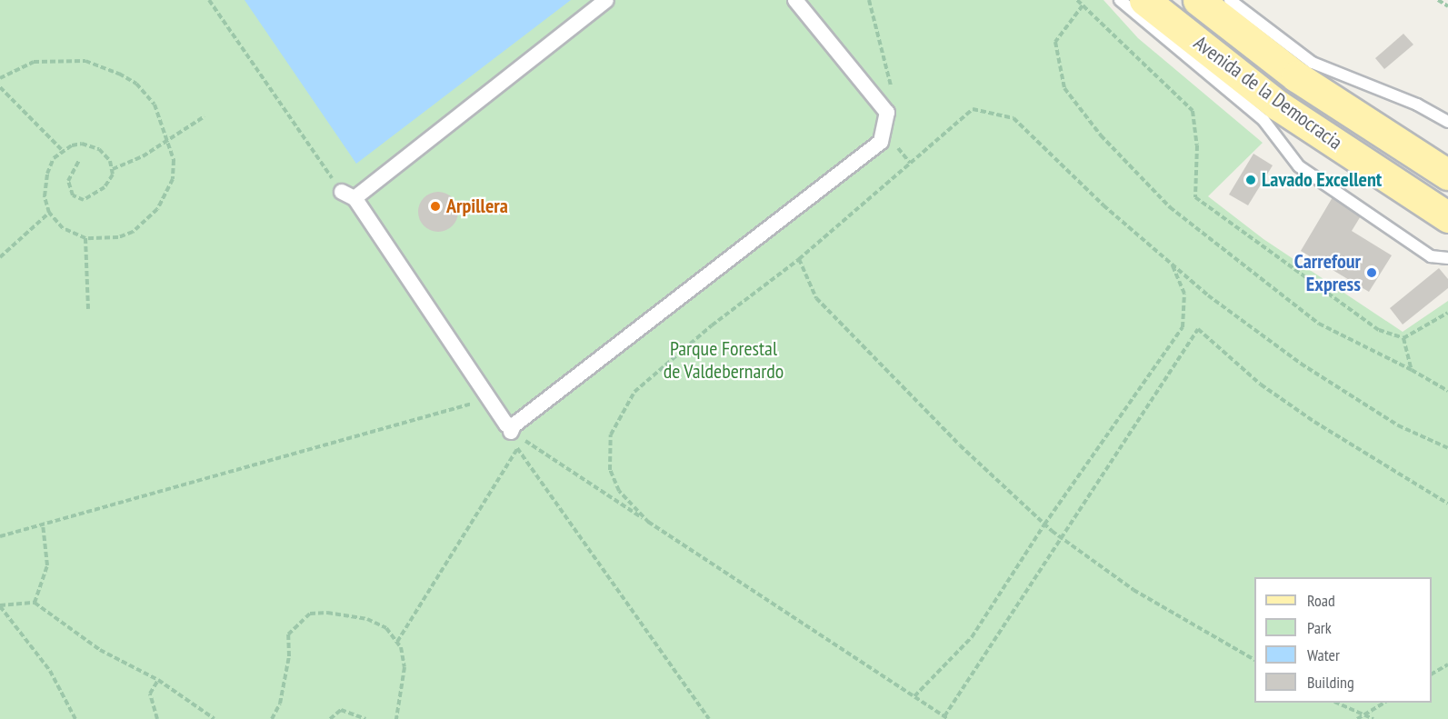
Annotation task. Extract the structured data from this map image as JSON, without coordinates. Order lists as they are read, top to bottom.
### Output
{
  "streets": {
    "main road": ["Avenida de la Democracia"]
  },
  "parks": ["Parque Forestal de Valdebernardo"],
  "places": ["Lavado Excellent", "Arpillera", "Carrefour Express"],
  "legend": [
    "Road",
    "Park",
    "Water",
    "Building"
  ]
}
